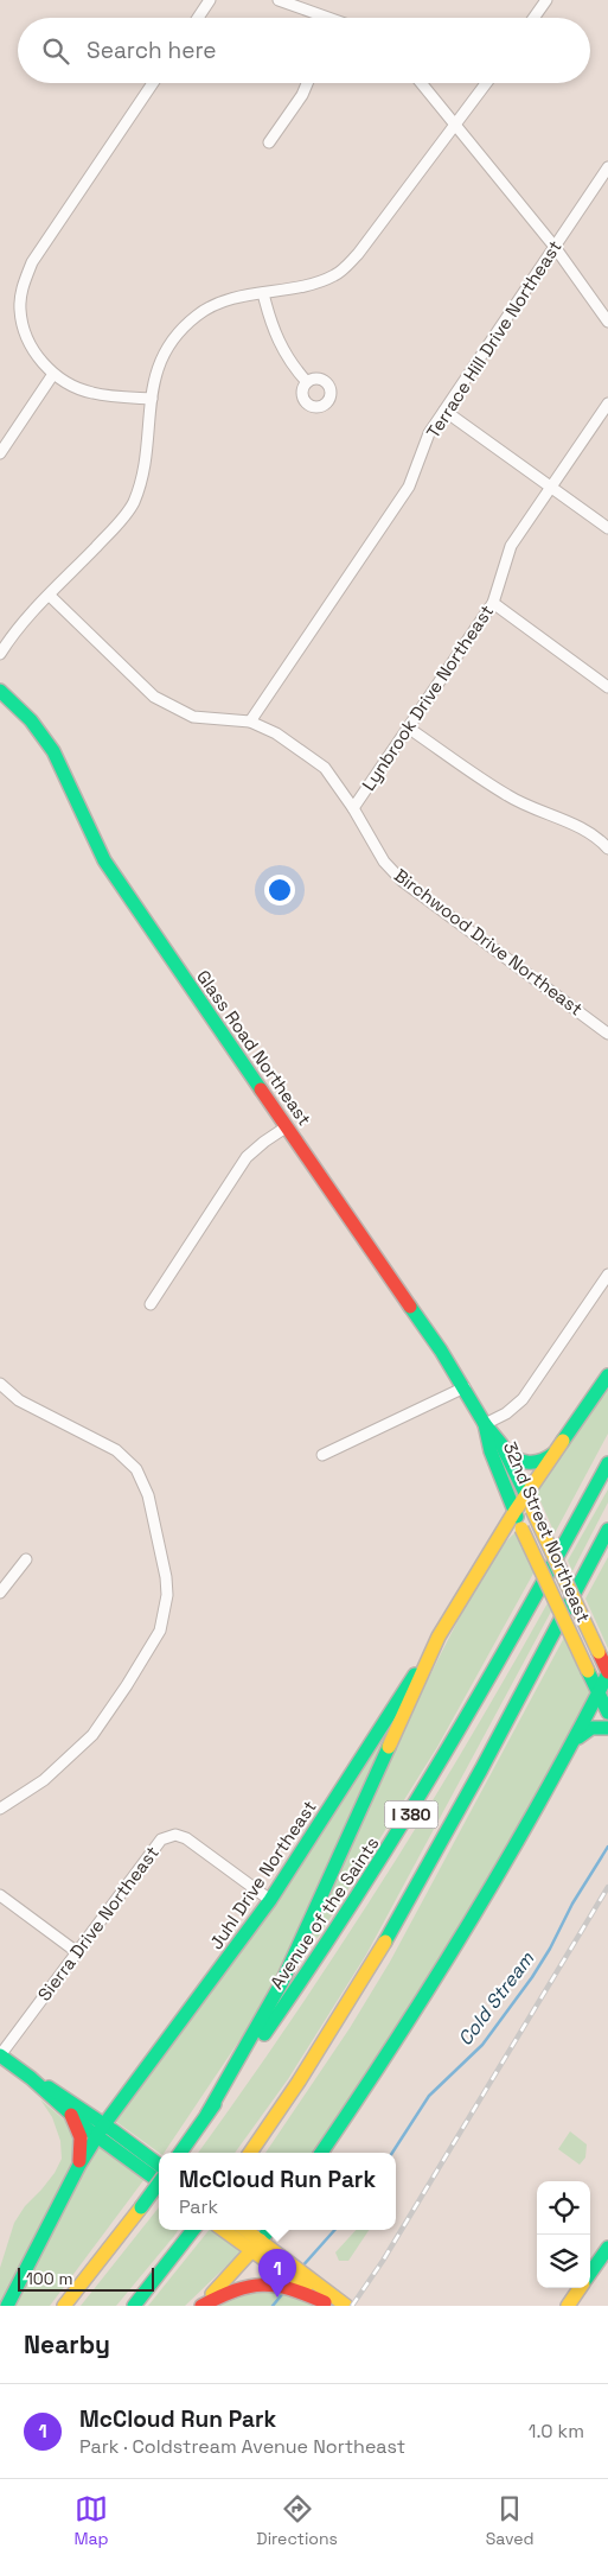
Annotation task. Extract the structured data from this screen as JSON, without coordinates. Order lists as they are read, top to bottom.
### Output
{
  "streets": {
    "main road": [
      "Glass Road Northeast",
      "32nd Street Northeast",
      "I 380",
      "Juhl Drive Northeast",
      "Avenue of the Saints"
    ],
    "street": [
      "Terrace Hill Drive Northeast",
      "Lynbrook Drive Northeast",
      "Birchwood Drive Northeast",
      "Sierra Drive Northeast"
    ]
  },
  "crossings": [
    ["Terrace Hill Drive Northeast", "Birchwood Drive Northeast"],
    ["Lynbrook Drive Northeast", "Birchwood Drive Northeast"],
    ["Glass Road Northeast", "32nd Street Northeast"],
    ["Juhl Drive Northeast", "Sierra Drive Northeast"]
  ],
  "water": ["Cold Stream"],
  "scale_bar": "100 m",
  "page": {
    "search": "Search here",
    "popup": ["McCloud Run Park", "Park"],
    "pins": "1",
    "scale": "100 m",
    "heading": "Nearby",
    "list": [
      {
        "mark": "1",
        "name": "McCloud Run Park",
        "note": "Park · Coldstream Avenue Northeast",
        "value": "1.0 km"
      }
    ],
    "nav": ["Map", "Directions", "Saved"]
  }
}
